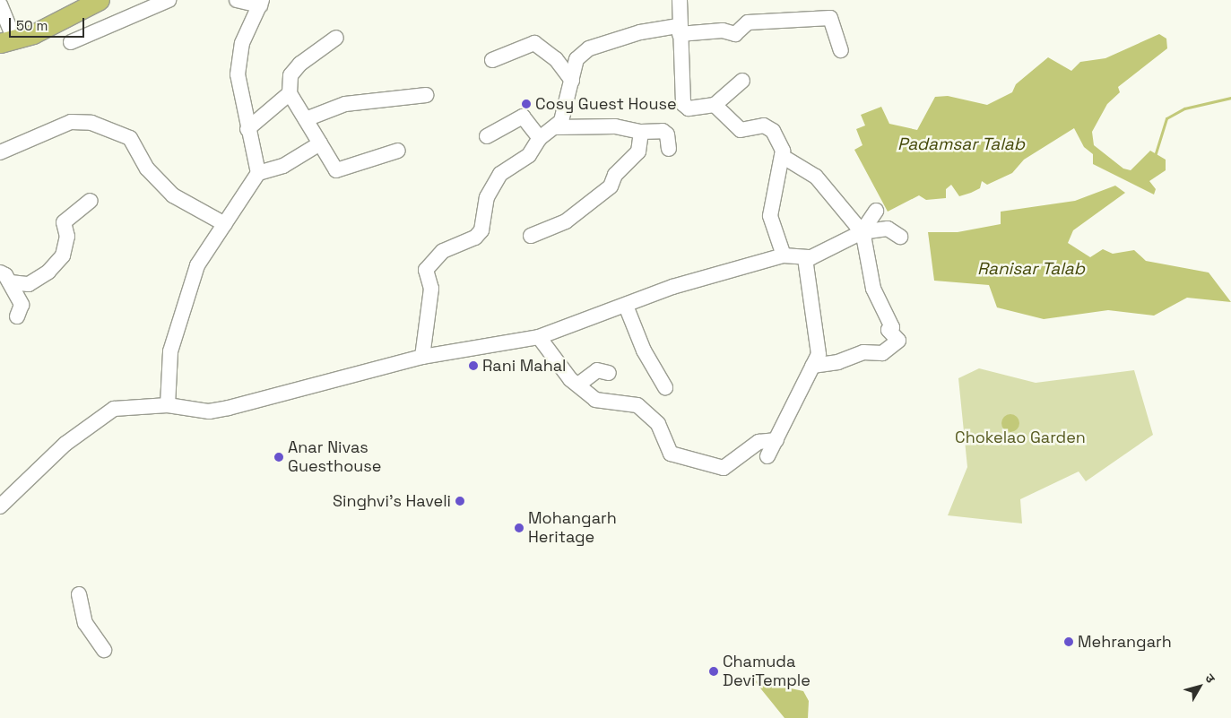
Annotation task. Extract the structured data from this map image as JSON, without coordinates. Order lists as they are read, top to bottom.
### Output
{
  "water": ["Padamsar Talab", "Ranisar Talab"],
  "parks": ["Chokelao Garden"],
  "places": [
    "Cosy Guest House",
    "Rani Mahal",
    "Anar Nivas Guesthouse",
    "Singhvi's Haveli",
    "Mohangarh Heritage",
    "Mehrangarh",
    "Chamuda DeviTemple"
  ],
  "scale_bar": "50 m",
  "north": "top right"
}
